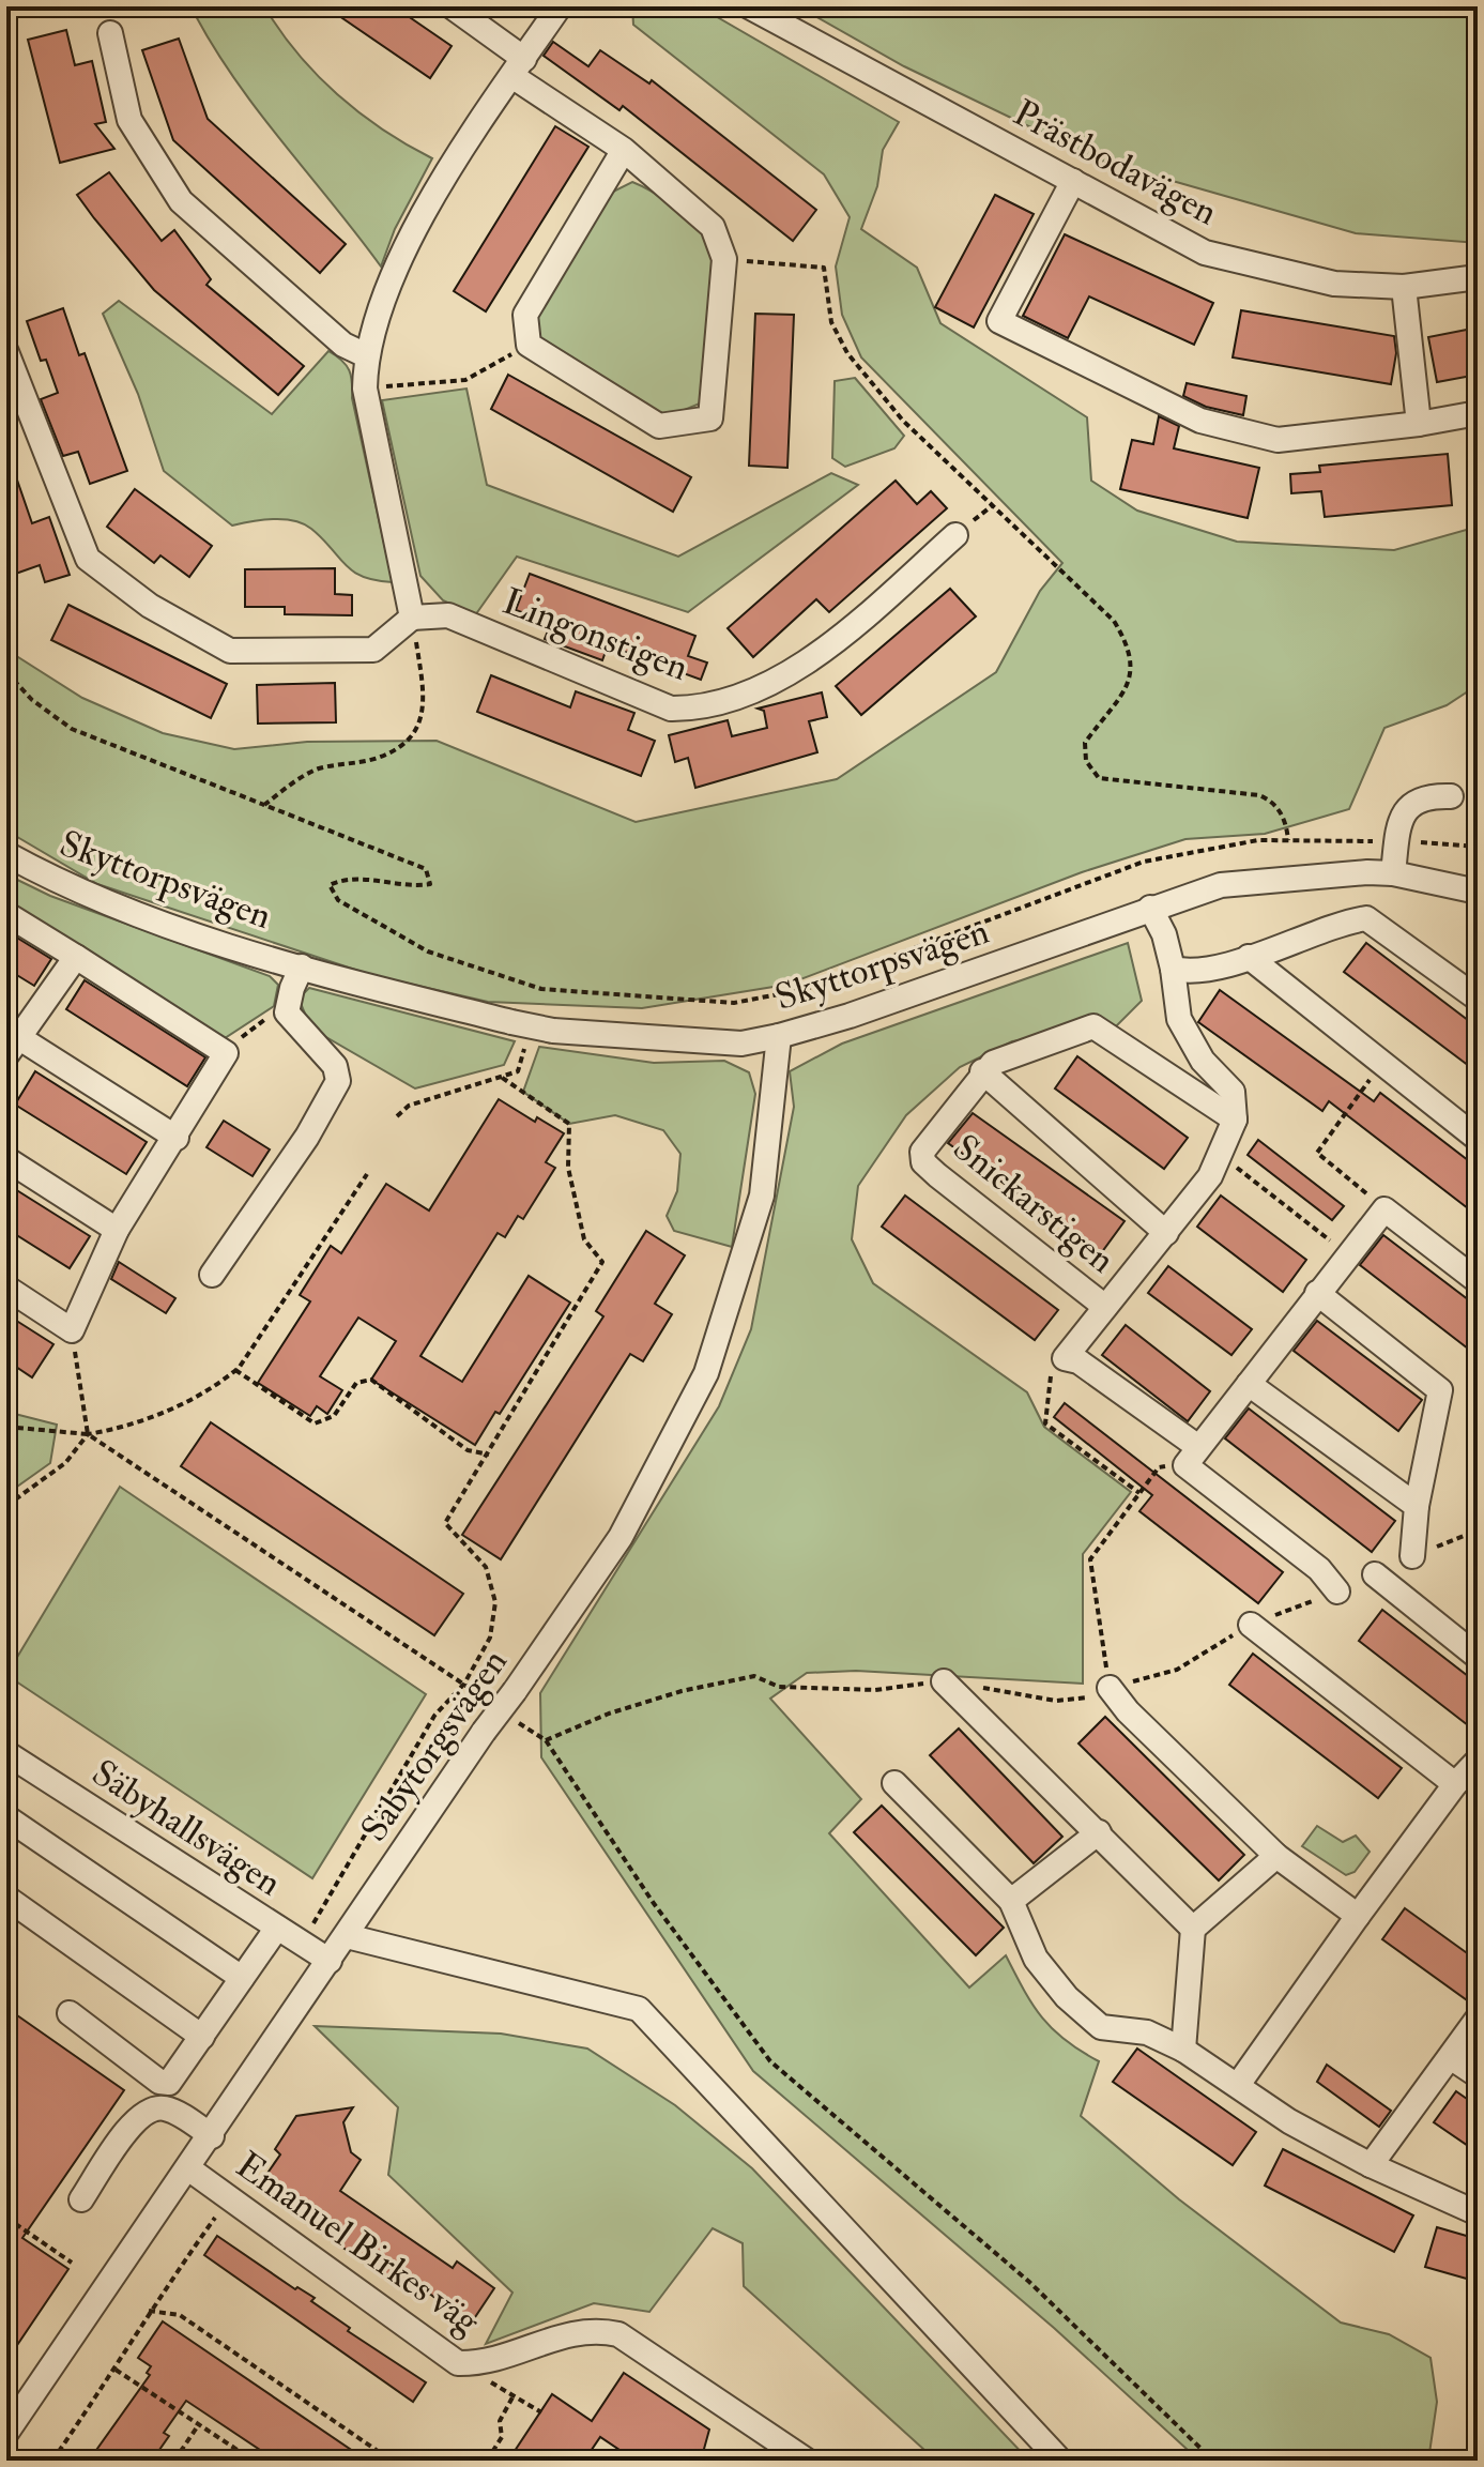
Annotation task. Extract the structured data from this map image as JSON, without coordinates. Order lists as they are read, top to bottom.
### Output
{
  "streets": {
    "street": [
      "Prästbodavägen",
      "Lingonstigen",
      "Skyttorpsvägen",
      "Snickarstigen",
      "Säbytorgsvägen",
      "Säbyhallsvägen",
      "Emanuel Birkes väg"
    ]
  },
  "crossings": [
    ["Skyttorpsvägen", "Säbytorgsvägen"],
    ["Säbytorgsvägen", "Säbyhallsvägen"],
    ["Säbytorgsvägen", "Emanuel Birkes väg"]
  ]
}
